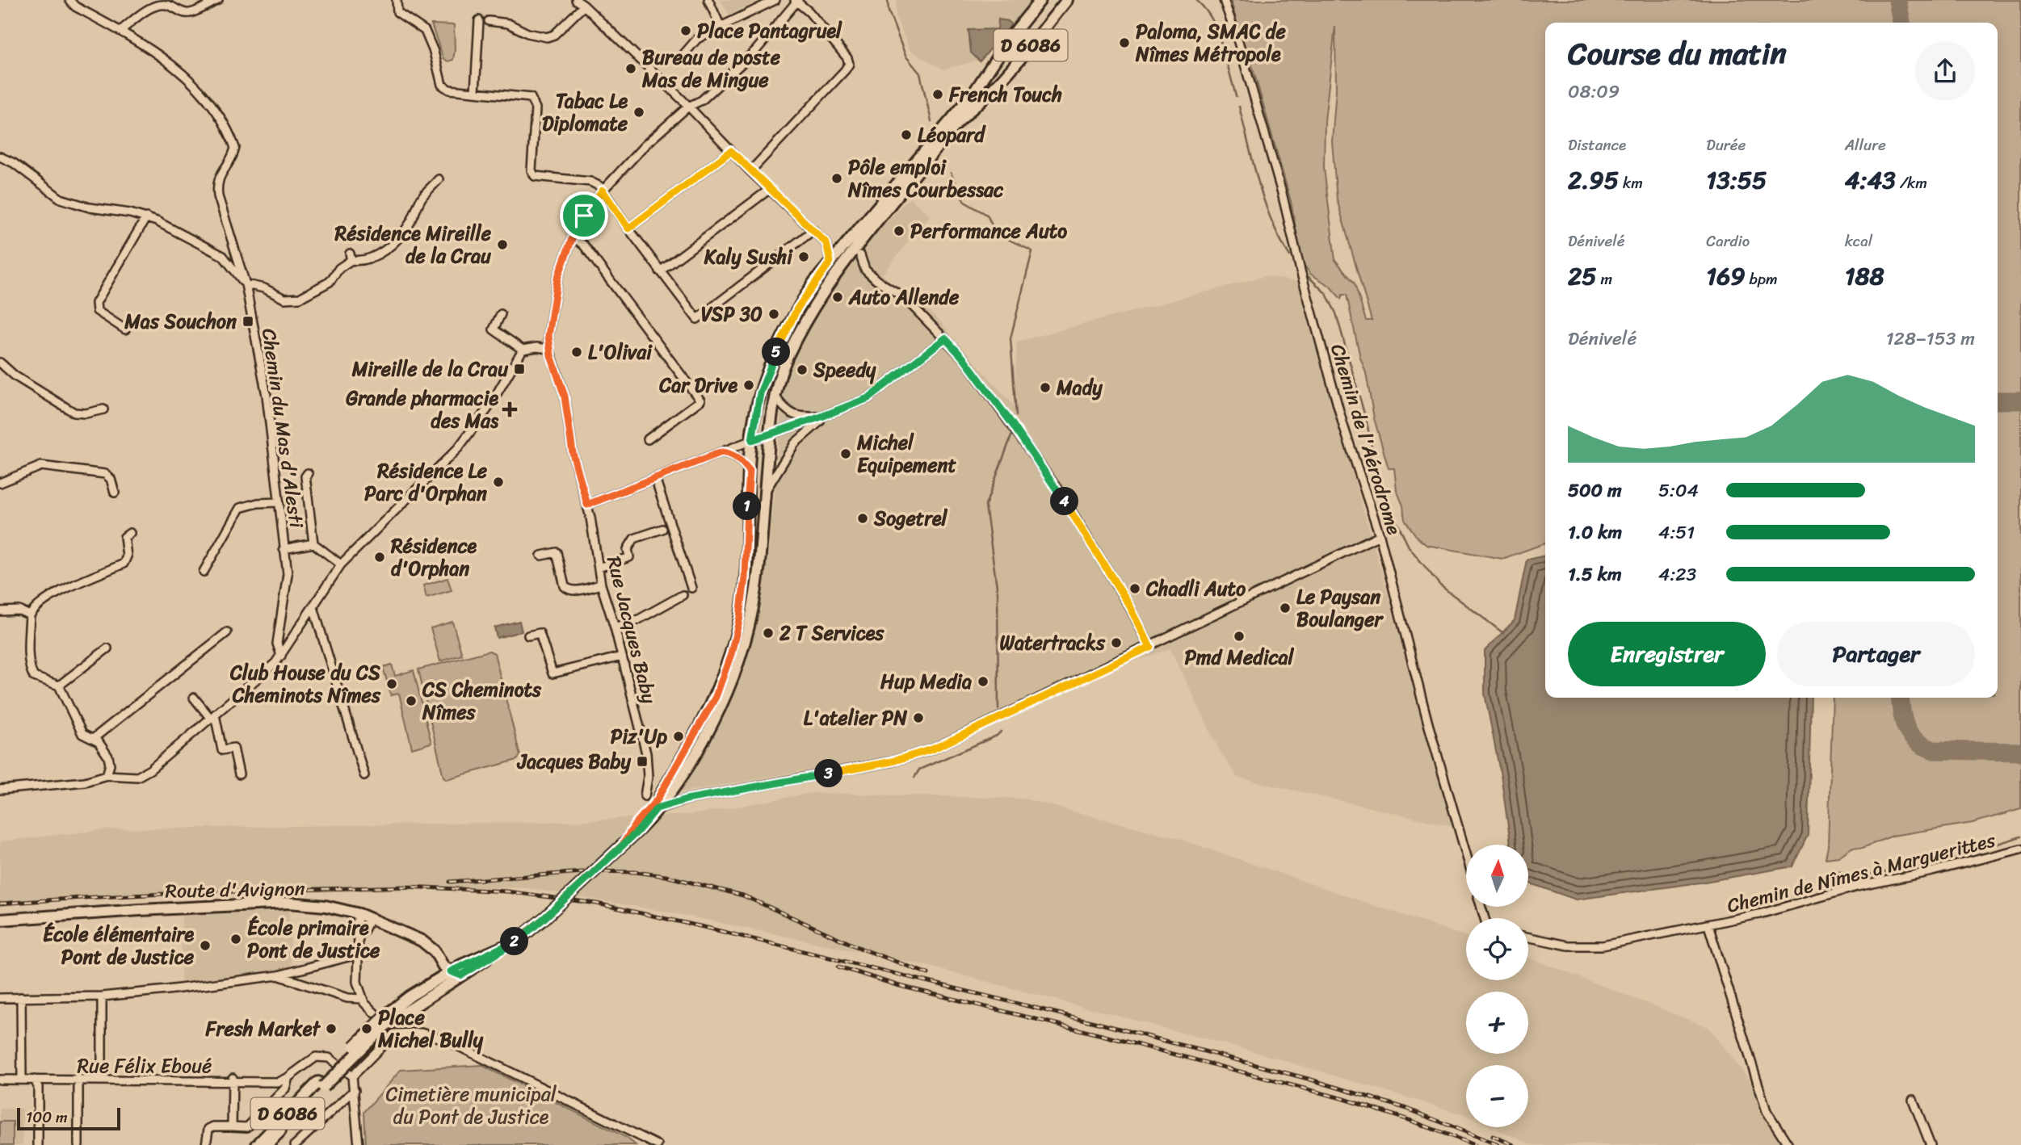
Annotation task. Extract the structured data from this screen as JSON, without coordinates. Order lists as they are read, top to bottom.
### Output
{
  "streets": {
    "main road": ["D 6086", "Route d'Avignon"],
    "street": [
      "Chemin du Mas d'Alesti",
      "Chemin de l'Aérodrome",
      "Rue Jacques Baby",
      "Chemin de Nîmes à Marguerittes",
      "Rue Félix Eboué"
    ]
  },
  "crossings": [
    ["D 6086", "Route d'Avignon"]
  ],
  "parks": ["Cimetière municipal du Pont de Justice"],
  "places": {
    "other": [
      "Place Pantagruel",
      "Paloma, SMAC de Nîmes Métropole",
      "Bureau de poste Mas de Mingue",
      "French Touch",
      "Tabac Le Diplomate",
      "Léopard",
      "Pôle emploi Nîmes Courbessac",
      "Performance Auto",
      "Résidence Mireille de la Crau",
      "Kaly Sushi",
      "Auto Allende",
      "VSP 30",
      "L'Olivai",
      "Speedy",
      "Car Drive",
      "Mady",
      "Michel Equipement",
      "Résidence Le Parc d'Orphan",
      "Sogetrel",
      "Résidence d'Orphan",
      "Chadli Auto",
      "Le Paysan Boulanger",
      "2 T Services",
      "Pmd Medical",
      "Watertracks",
      "Hup Media",
      "Club House du CS Cheminots Nîmes",
      "CS Cheminots Nîmes",
      "L'atelier PN",
      "Piz'Up",
      "École primaire Pont de Justice",
      "École élémentaire Pont de Justice",
      "Fresh Market",
      "Place Michel Bully"
    ],
    "transit": ["Mas Souchon", "Mireille de la Crau", "Jacques Baby"],
    "health": ["Grande pharmacie des Mas"]
  },
  "scale_bar": "100 m",
  "north": "top",
  "page": {
    "heading": ["Course du matin", "08:09"],
    "stats": [
      ["Distance", "2.95 km"],
      ["Durée", "13:55"],
      ["Allure", "4:43 /km"],
      ["Dénivelé", "25 m"],
      ["Cardio", "169 bpm"],
      ["kcal", "188"]
    ],
    "chart": ["Dénivelé", "128–153 m"],
    "pins": [
      "5",
      "4",
      "1",
      "3",
      "2"
    ],
    "list": [
      {
        "name": "500 m",
        "note": "5:04"
      },
      {
        "name": "1.0 km",
        "note": "4:51"
      },
      {
        "name": "1.5 km",
        "note": "4:23"
      }
    ],
    "buttons": ["Enregistrer", "Partager"],
    "map_buttons": ["+", "−"],
    "scale": "100 m"
  }
}
